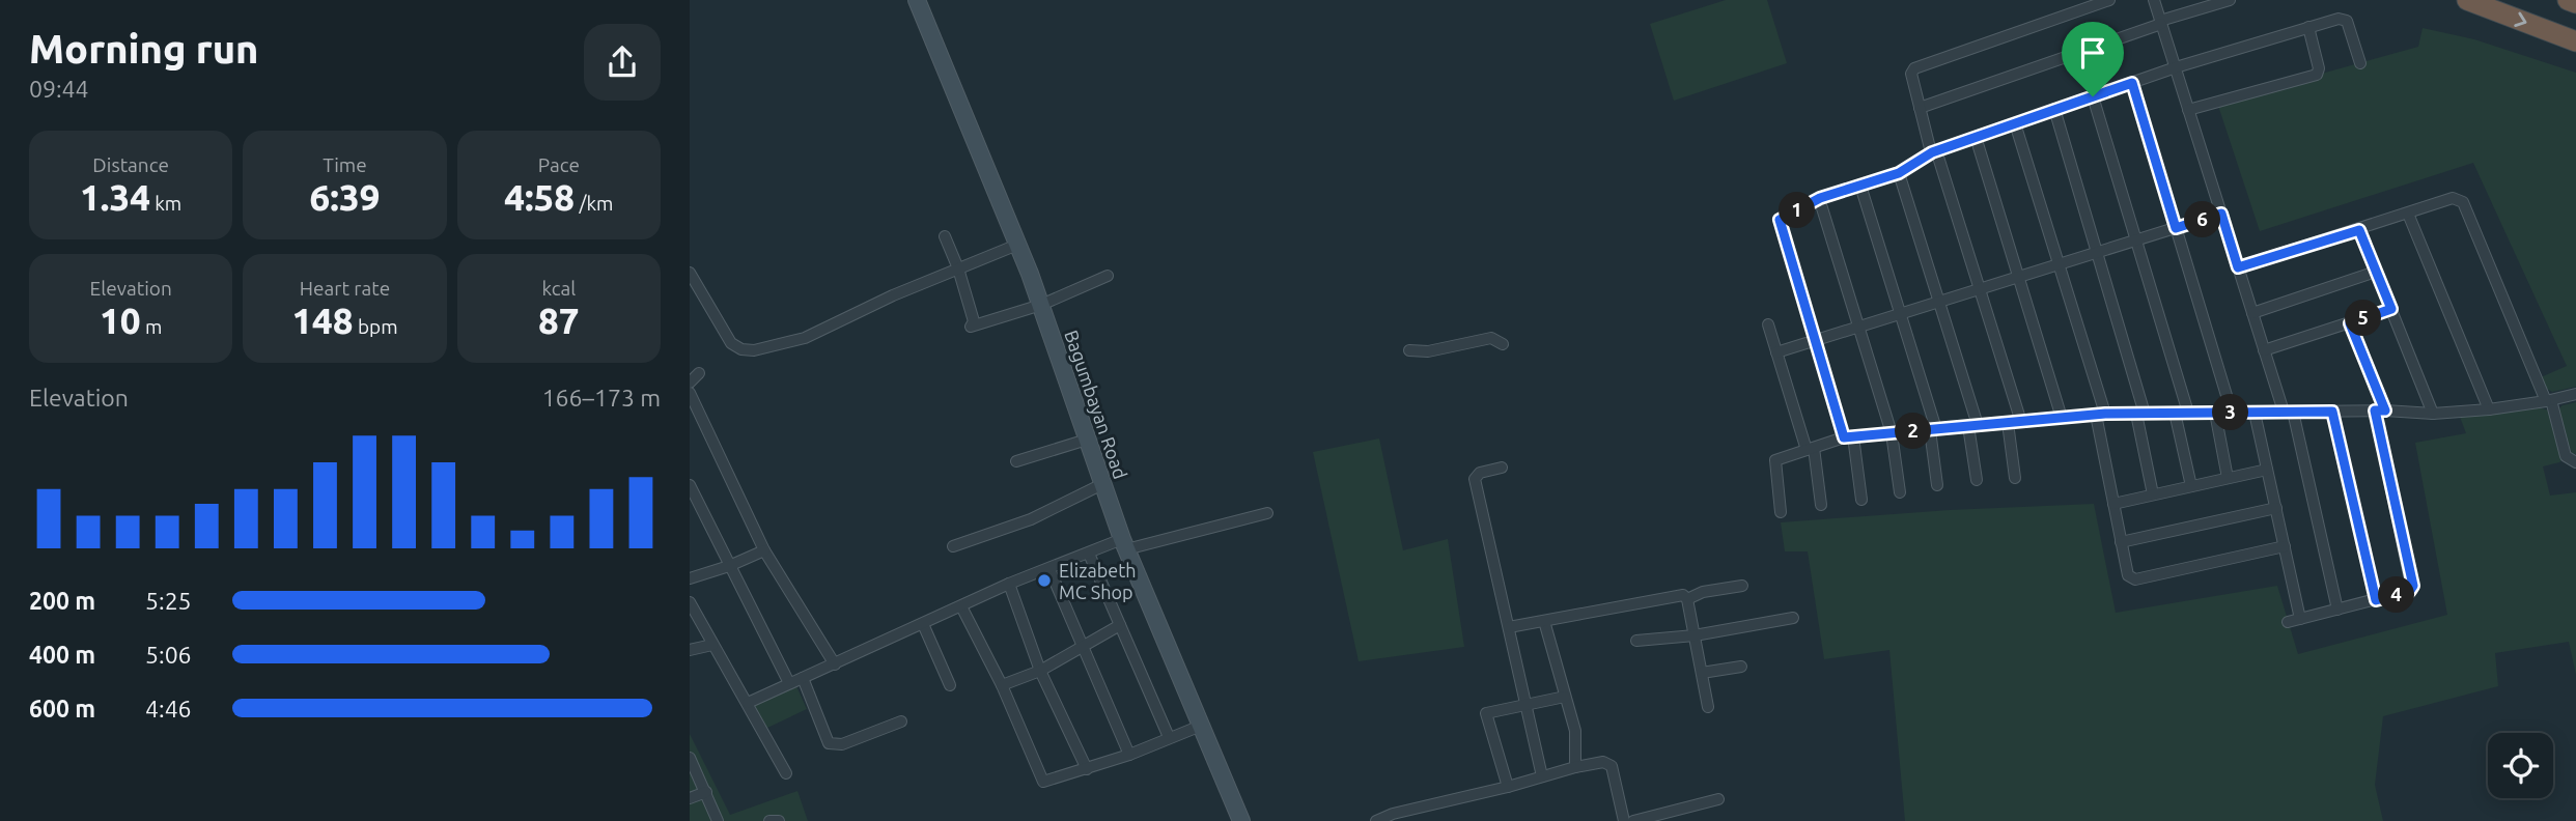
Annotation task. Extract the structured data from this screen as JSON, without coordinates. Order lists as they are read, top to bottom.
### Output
{
  "streets": {
    "street": ["Bagumbayan Road"]
  },
  "places": ["Elizabeth MC Shop"],
  "page": {
    "heading": ["Morning run", "09:44"],
    "stats": [
      ["Distance", "1.34 km"],
      ["Time", "6:39"],
      ["Pace", "4:58 /km"],
      ["Elevation", "10 m"],
      ["Heart rate", "148 bpm"],
      ["kcal", "87"]
    ],
    "pins": [
      "1",
      "6",
      "5",
      "3",
      "2",
      "4"
    ],
    "chart": ["Elevation", "166–173 m"],
    "list": [
      {
        "name": "200 m",
        "note": "5:25"
      },
      {
        "name": "400 m",
        "note": "5:06"
      },
      {
        "name": "600 m",
        "note": "4:46"
      }
    ]
  }
}
